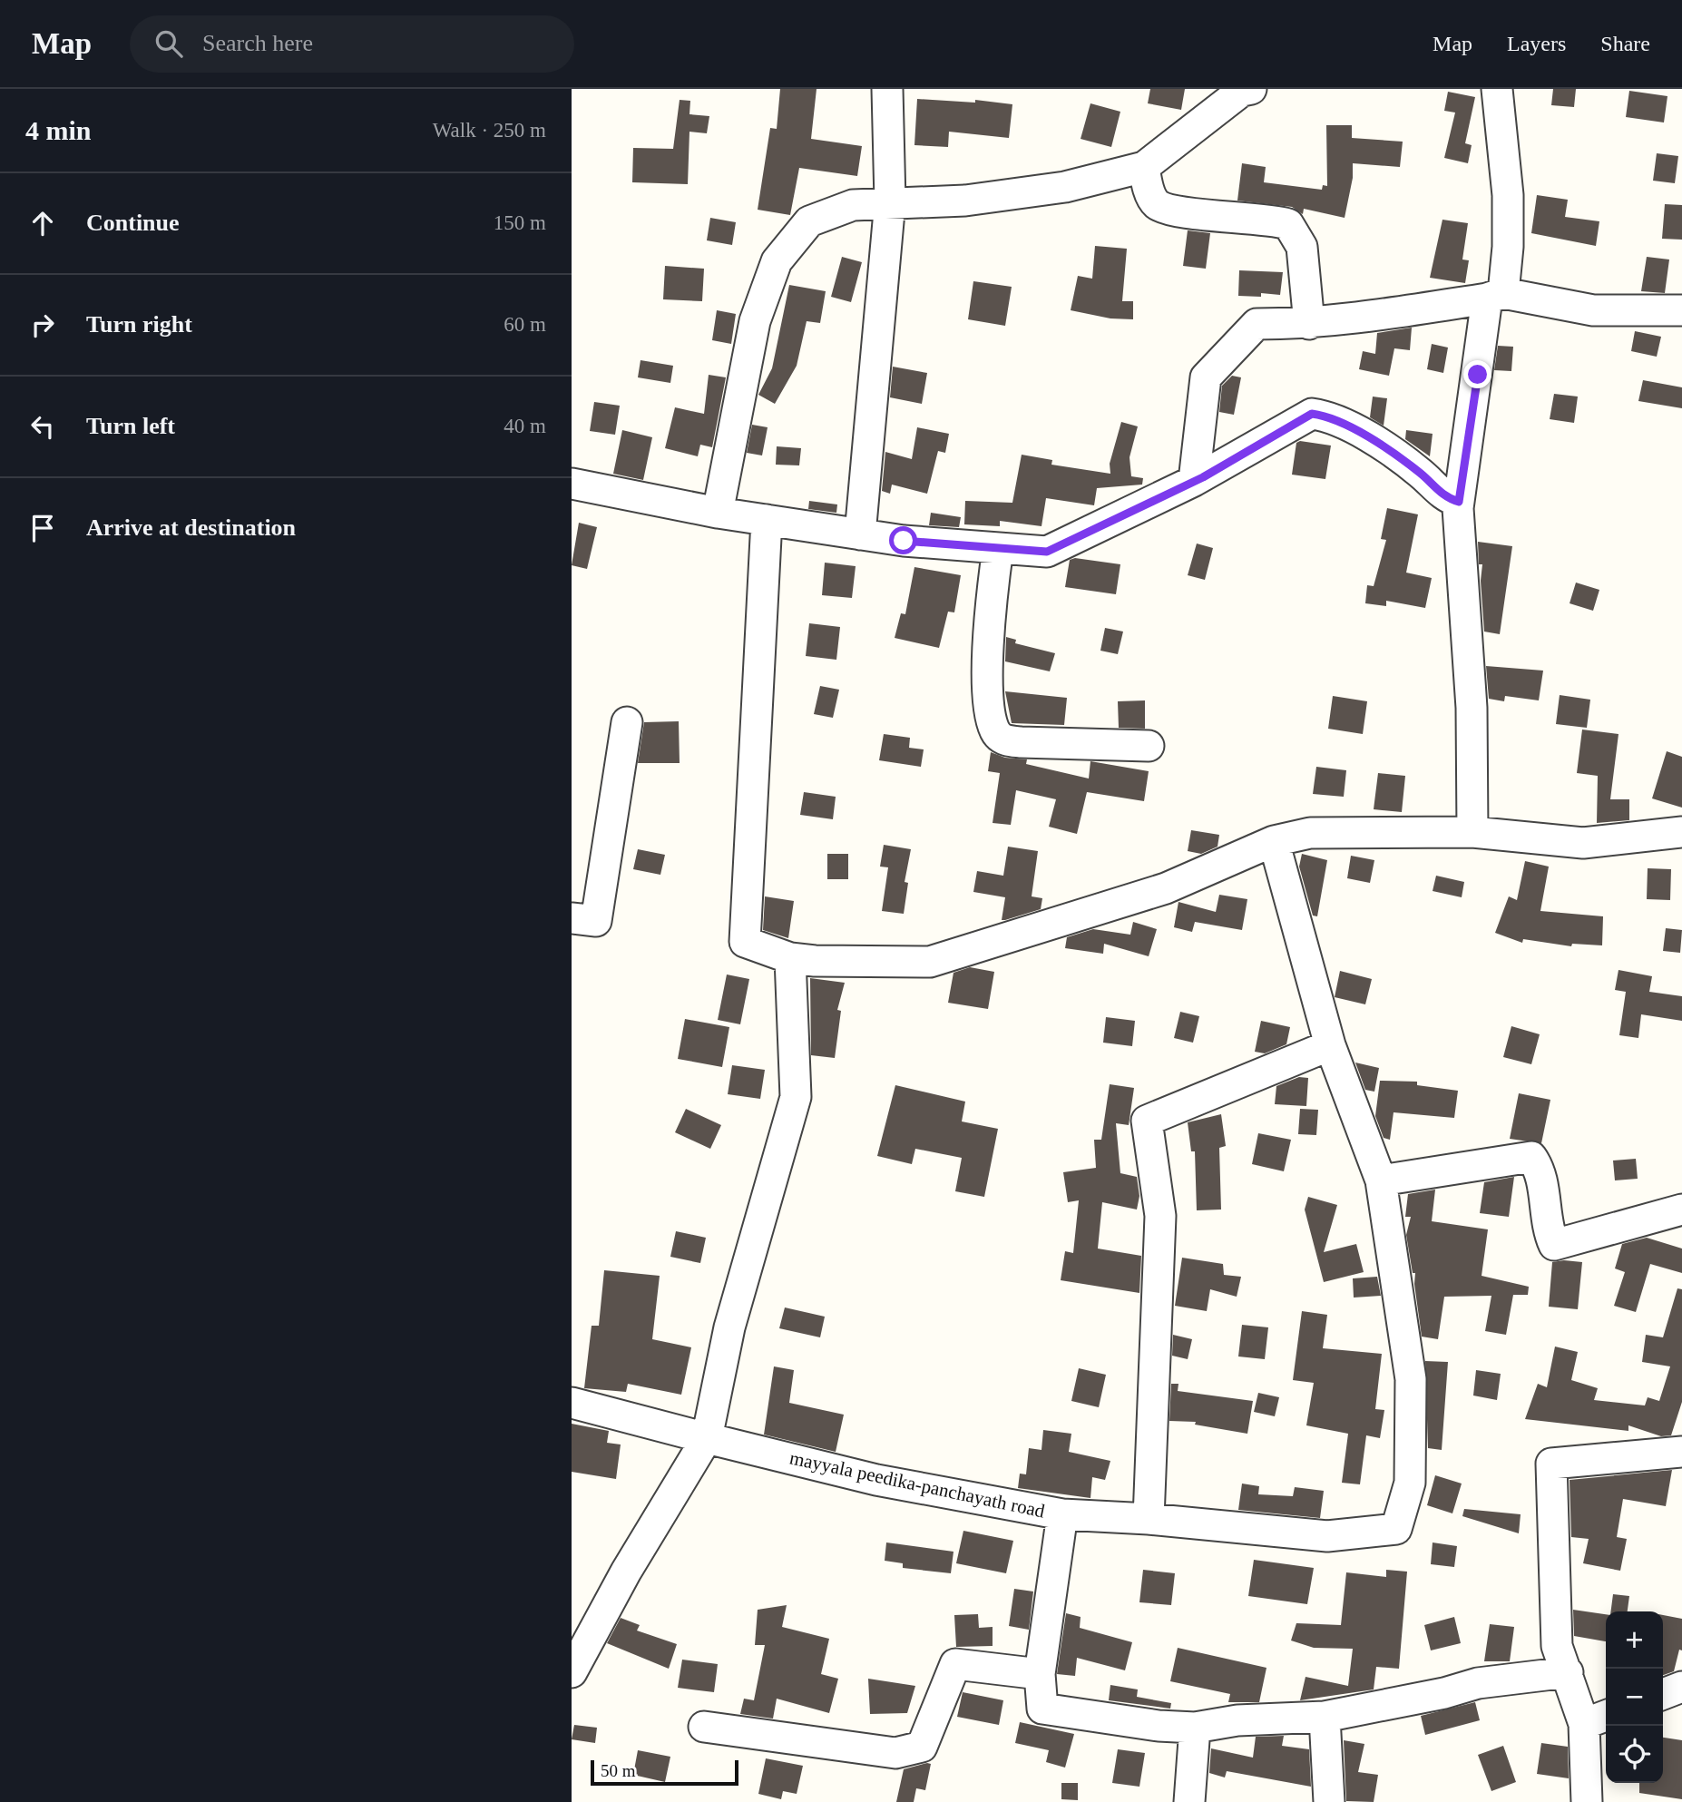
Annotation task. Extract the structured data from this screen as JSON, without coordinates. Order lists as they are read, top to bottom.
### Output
{
  "streets": {
    "street": ["mayyala peedika-panchayath road"]
  },
  "scale_bar": "50 m",
  "page": {
    "header": "Map",
    "search": "Search here",
    "nav": ["Map", "Layers", "Share"],
    "heading": ["4 min", "Walk · 250 m"],
    "list": [
      ["Continue", "150 m"],
      ["Turn right", "60 m"],
      ["Turn left", "40 m"],
      "Arrive at destination"
    ],
    "map_buttons": ["+", "−"],
    "scale": "50 m"
  }
}
